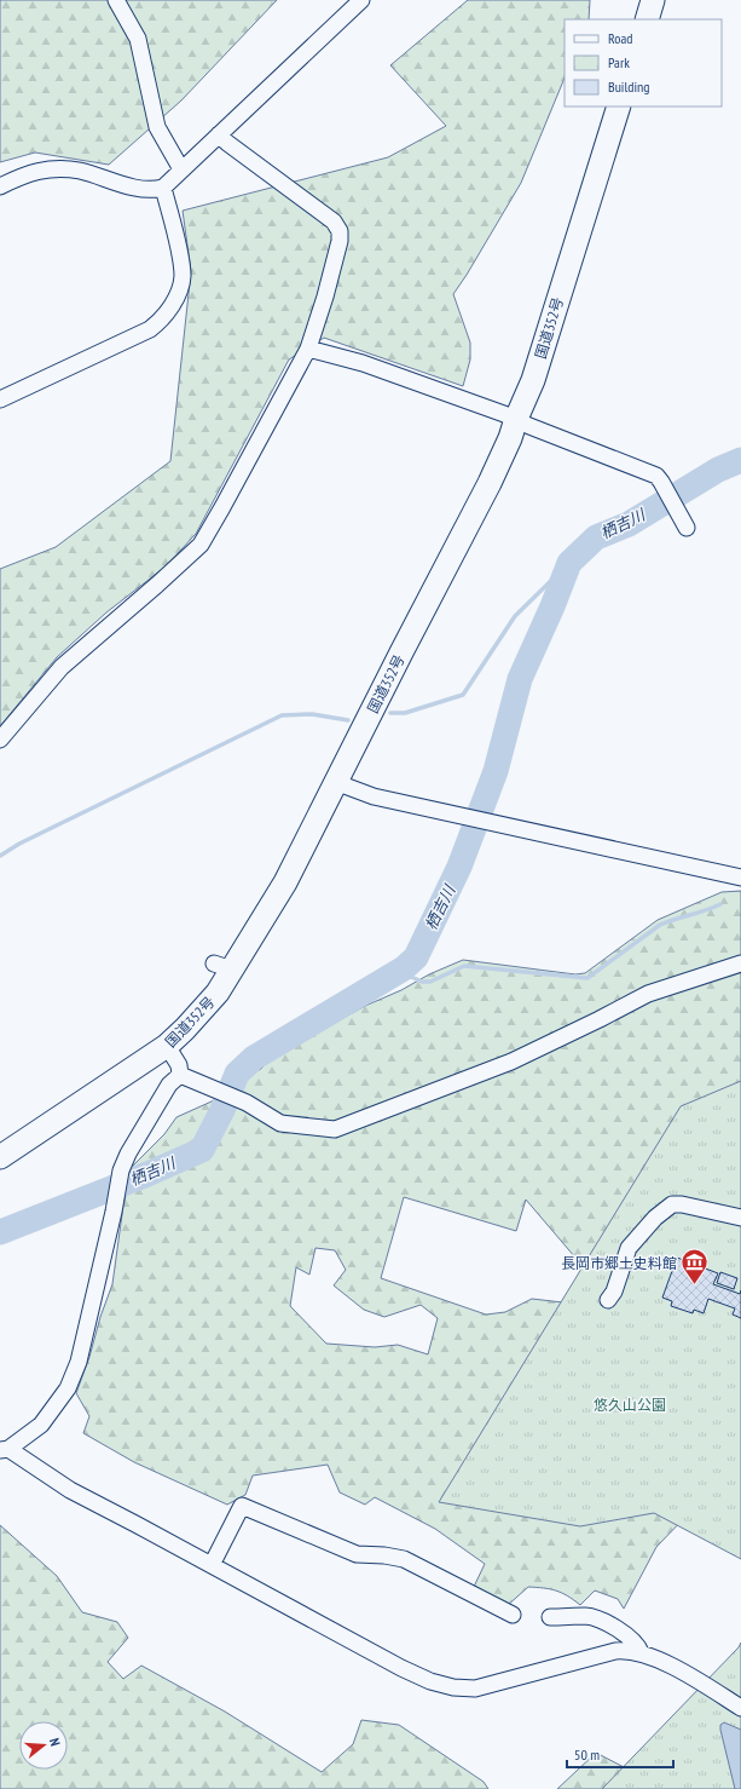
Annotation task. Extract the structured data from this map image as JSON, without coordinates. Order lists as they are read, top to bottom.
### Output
{
  "streets": {
    "highway": ["国道352号"]
  },
  "water": ["栖吉川"],
  "parks": ["悠久山公園"],
  "places": {
    "museum": ["長岡市郷土史料館"]
  },
  "legend": ["Road", "Park", "Building"],
  "scale_bar": "50 m",
  "north": "right"
}
